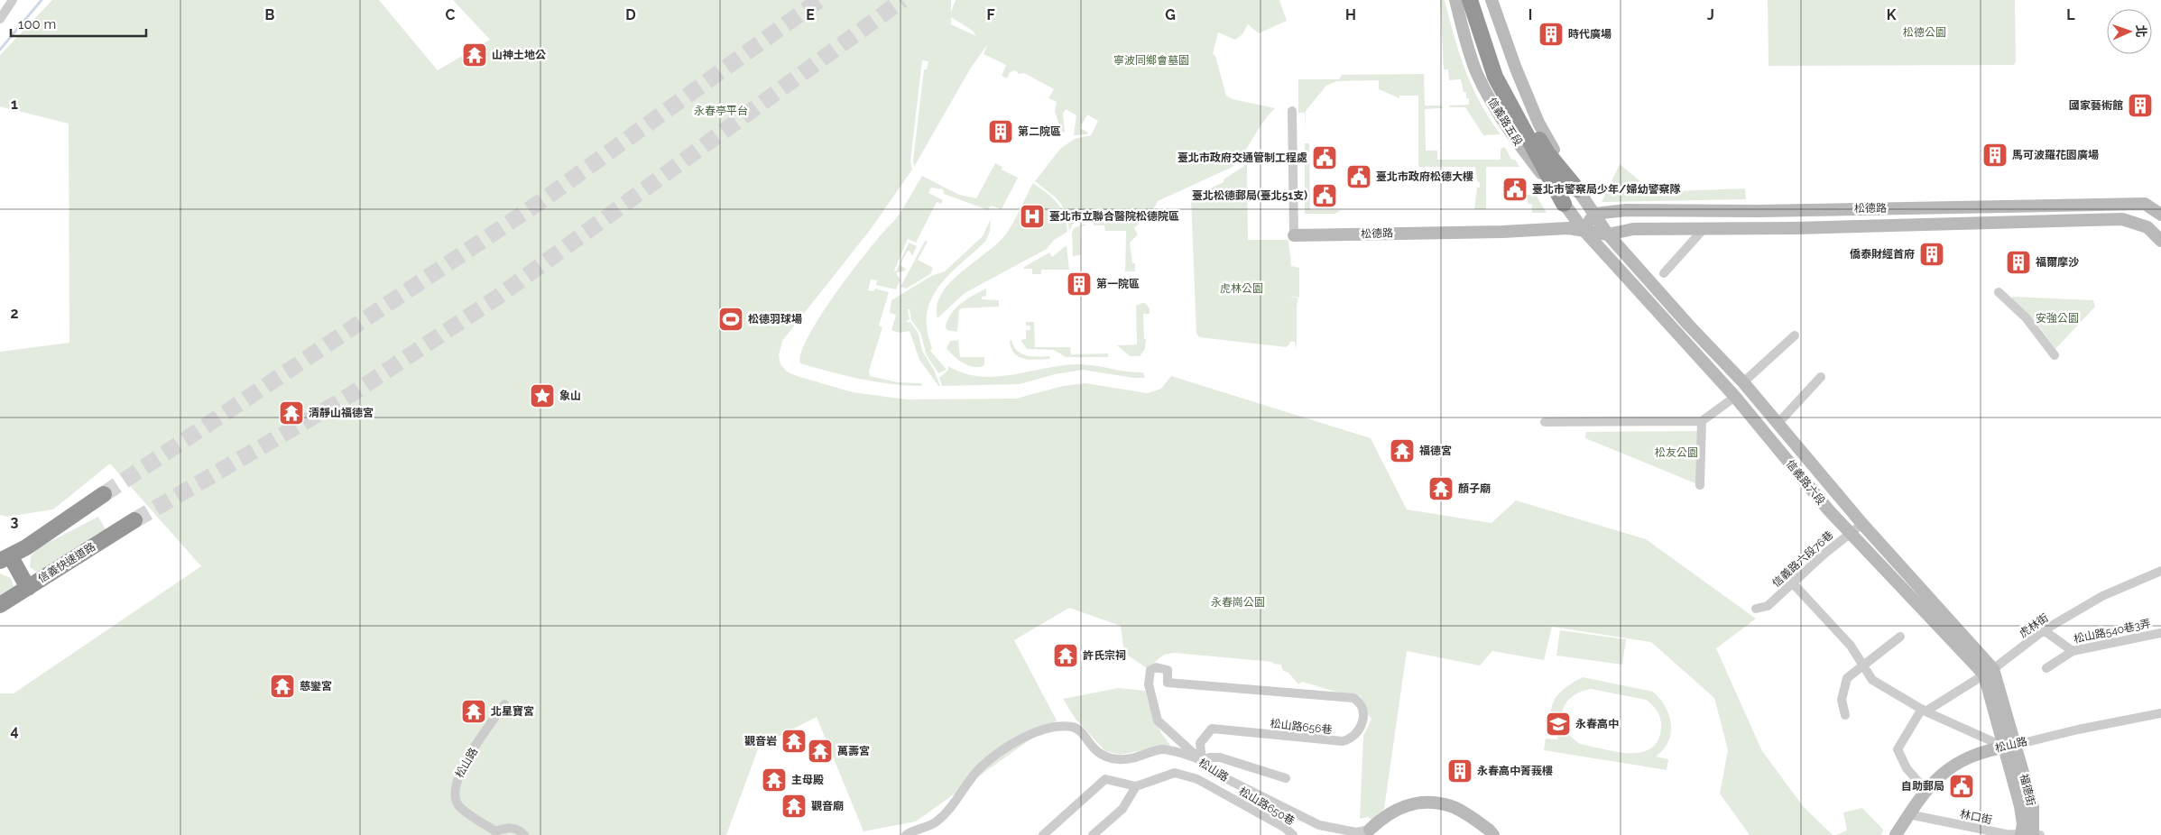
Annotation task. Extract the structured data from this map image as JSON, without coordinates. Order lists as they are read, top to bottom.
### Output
{
  "streets": {
    "highway": ["信義快速道路"],
    "street": [
      "信義路五段",
      "松德路",
      "信義路六段",
      "信義路六段76巷",
      "虎林街",
      "松山路540巷3弄",
      "松山路656巷",
      "松山路",
      "福德街",
      "松山路650巷",
      "林口街"
    ]
  },
  "crossings": [
    ["信義路五段", "松德路"],
    ["信義路五段", "信義路六段"],
    ["松德路", "信義路六段"],
    ["信義路六段", "信義路六段76巷"],
    ["信義路六段", "虎林街"],
    ["信義路六段", "松山路"],
    ["信義路六段", "福德街"],
    ["松山路656巷", "松山路"],
    ["松山路", "福德街"],
    ["松山路", "林口街"],
    ["福德街", "林口街"]
  ],
  "parks": [
    "松德公園",
    "寧波同鄉會墓園",
    "永春亭平台",
    "虎林公園",
    "安強公園",
    "松友公園",
    "永春崗公園"
  ],
  "places": {
    "building": [
      "時代廣場",
      "國家藝術館",
      "第二院區",
      "馬可波羅花園廣場",
      "僑泰財經首府",
      "福爾摩沙",
      "第一院區",
      "永春高中菁莪樓"
    ],
    "temple": [
      "山神土地公",
      "清靜山福德宮",
      "福德宮",
      "顏子廟",
      "許氏宗祠",
      "慈鑾宮",
      "北星寶宮",
      "觀音岩",
      "萬壽宮",
      "主母殿",
      "觀音廟"
    ],
    "public building": [
      "臺北市政府交通管制工程處",
      "臺北市政府松德大樓",
      "臺北市警察局少年/婦幼警察隊",
      "臺北松德郵局(臺北51支)",
      "自助郵局"
    ],
    "hospital": ["臺北市立聯合醫院松德院區"],
    "sports": ["松德羽球場"],
    "place": ["象山"],
    "school or university": ["永春高中"]
  },
  "scale_bar": "100 m",
  "north": "right",
  "grid": {
    "columns": [
      "B",
      "C",
      "D",
      "E",
      "F",
      "G",
      "H",
      "I",
      "J",
      "K",
      "L"
    ],
    "rows": [
      "1",
      "2",
      "3",
      "4"
    ]
  }
}
